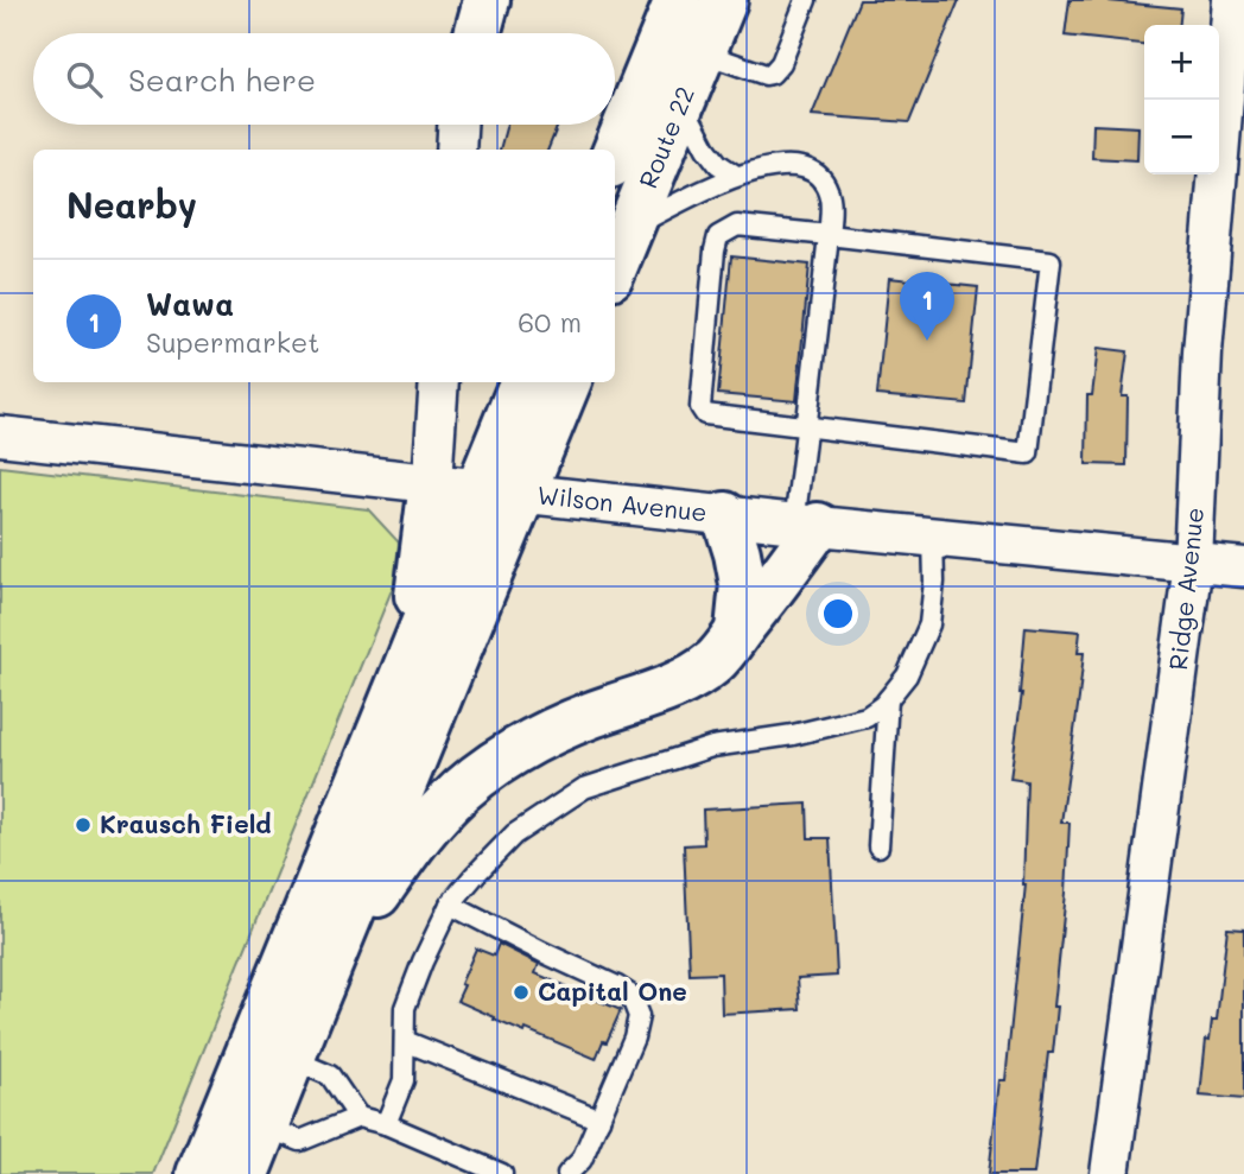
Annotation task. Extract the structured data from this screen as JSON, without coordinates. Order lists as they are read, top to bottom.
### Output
{
  "streets": {
    "highway": ["Route 22"],
    "street": ["Wilson Avenue", "Ridge Avenue"]
  },
  "crossings": [
    ["Wilson Avenue", "Ridge Avenue"]
  ],
  "places": ["Krausch Field", "Capital One"],
  "page": {
    "map_buttons": ["+", "−"],
    "search": "Search here",
    "heading": "Nearby",
    "list": [
      {
        "mark": "1",
        "name": "Wawa",
        "note": "Supermarket",
        "value": "60 m"
      }
    ],
    "pins": "1"
  }
}
